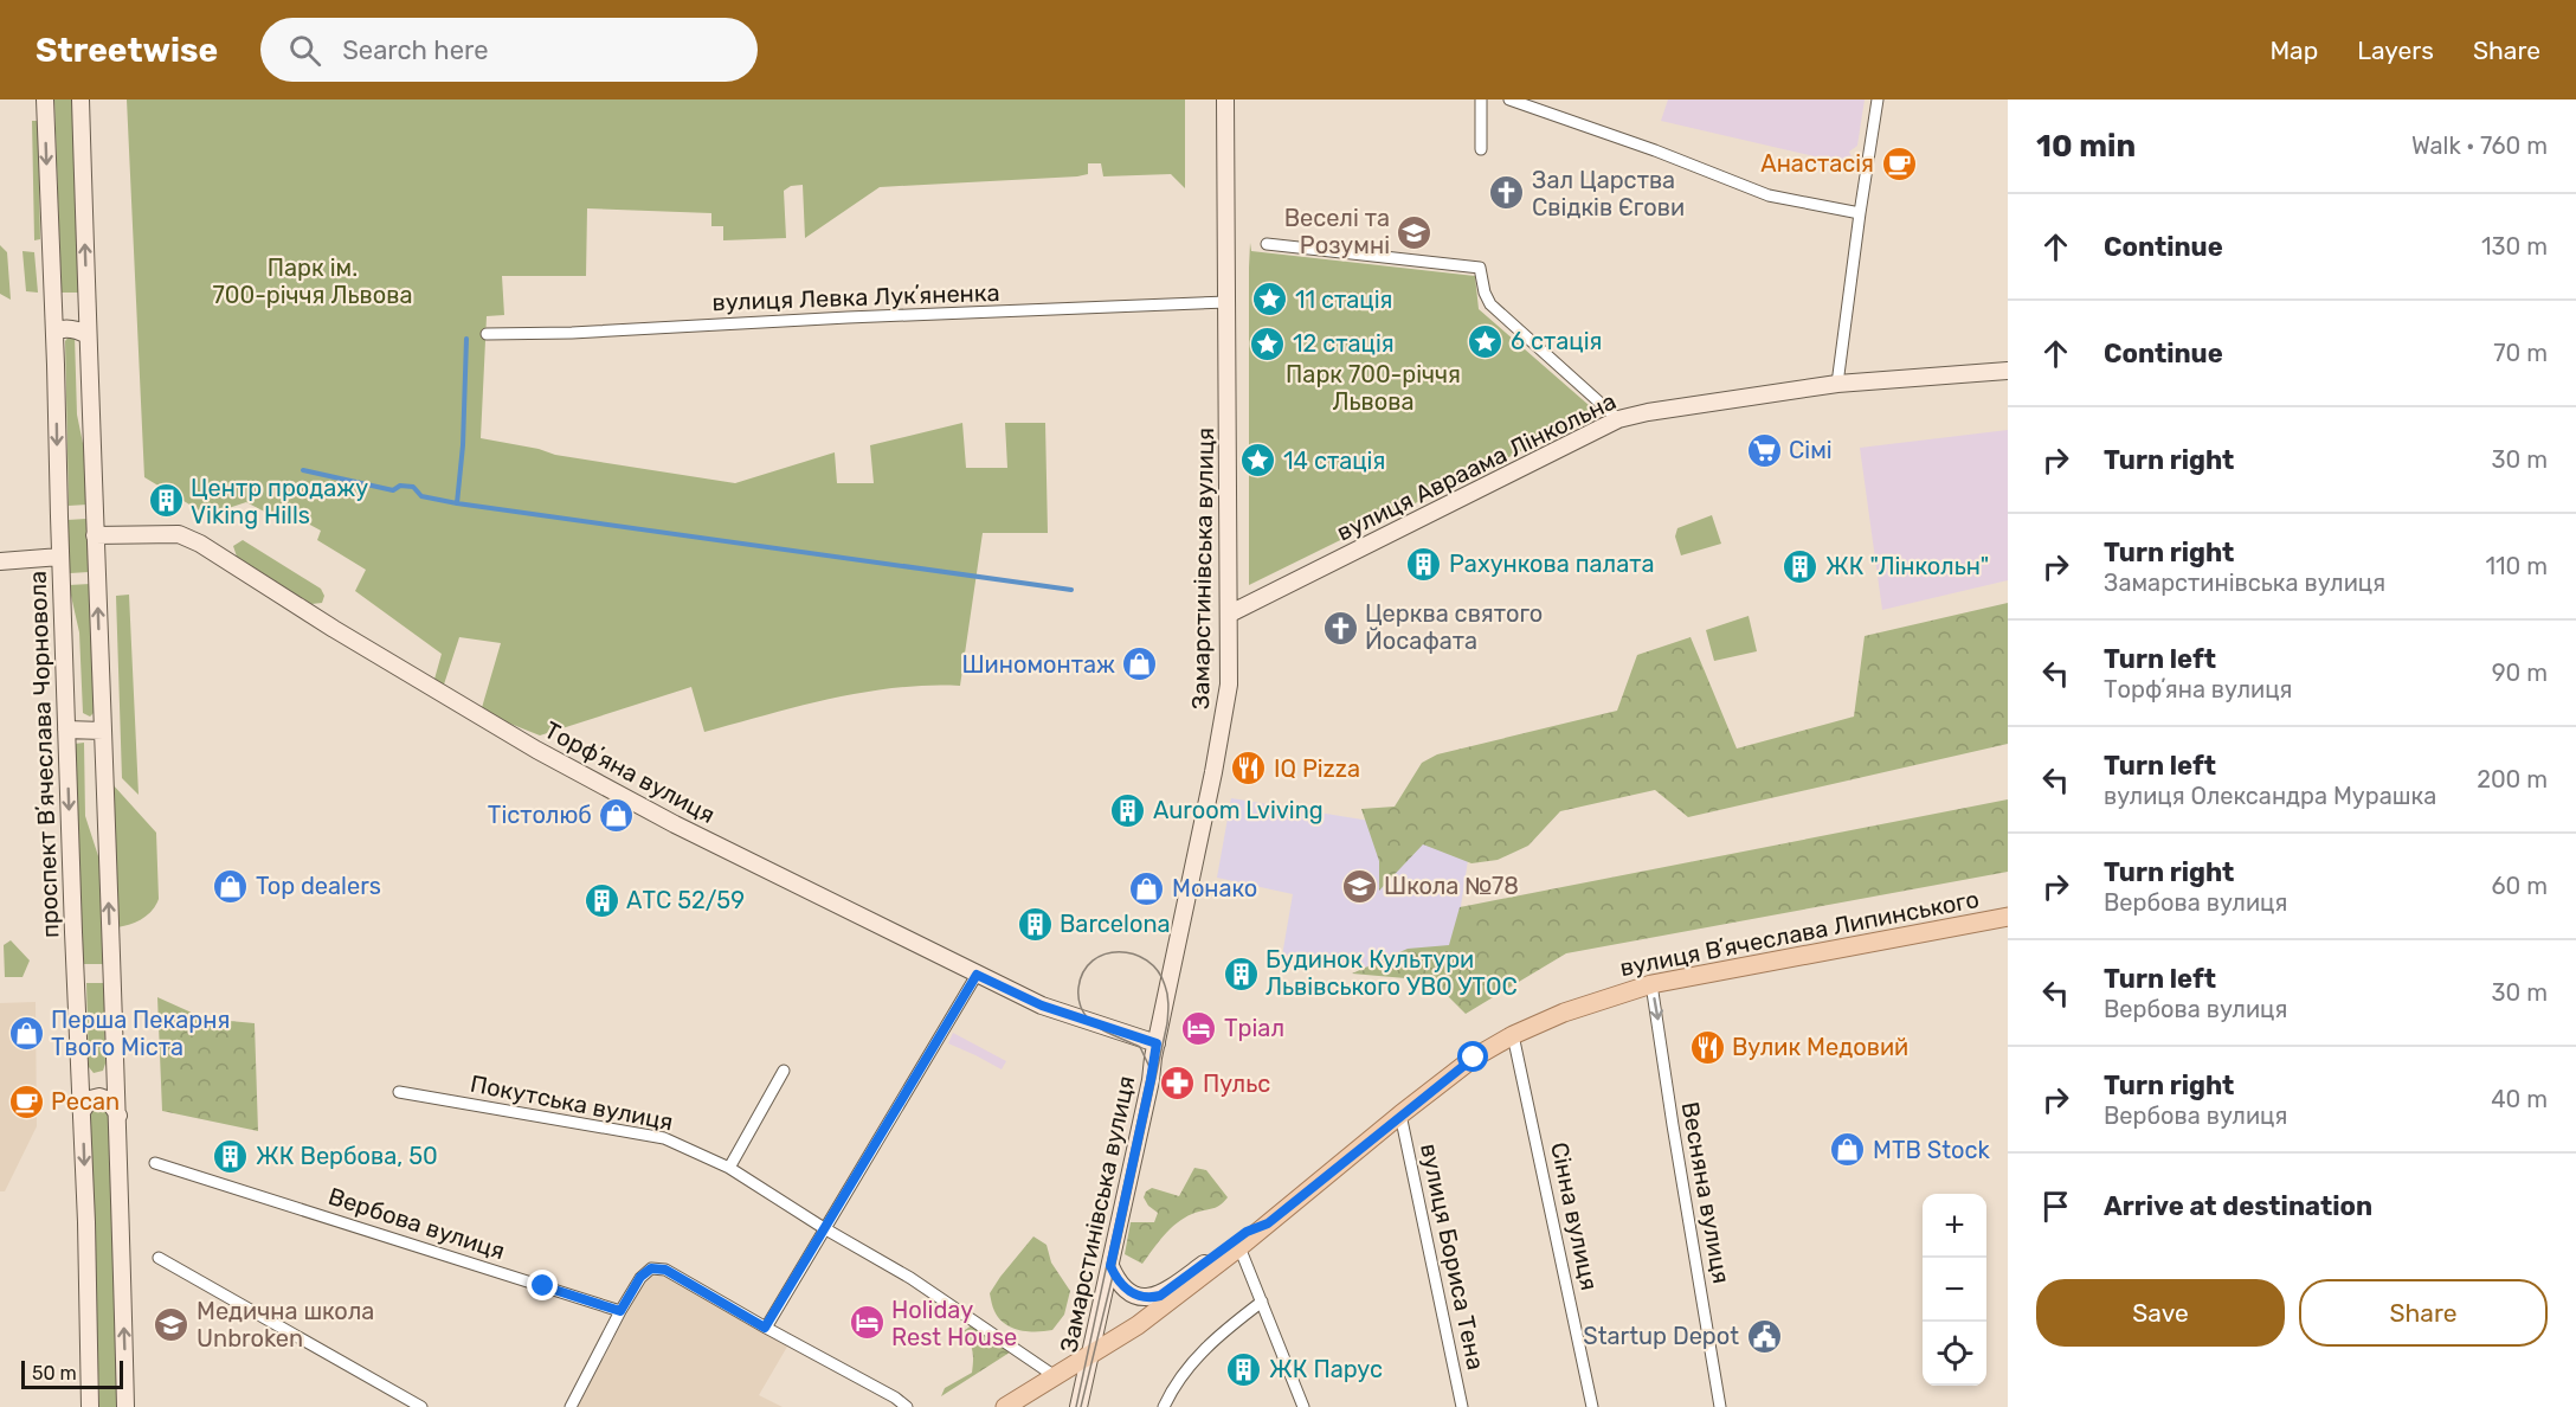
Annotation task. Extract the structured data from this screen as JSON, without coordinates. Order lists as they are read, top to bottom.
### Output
{
  "streets": {
    "main road": [
      "вулиця Авраама Лінкольна",
      "Замарстинівська вулиця",
      "проспект Вʼячеслава Чорновола",
      "Торфʼяна вулиця",
      "вулиця Вʼячеслава Липинського"
    ],
    "street": [
      "вулиця Левка Лукʼяненка",
      "Покутська вулиця",
      "Весняна вулиця",
      "Сінна вулиця",
      "Вербова вулиця",
      "вулиця Бориса Тена"
    ]
  },
  "crossings": [
    ["вулиця Левка Лукʼяненка", "Замарстинівська вулиця"],
    ["вулиця Авраама Лінкольна", "Замарстинівська вулиця"],
    ["Замарстинівська вулиця", "Торфʼяна вулиця"],
    ["Замарстинівська вулиця", "вулиця Вʼячеслава Липинського"],
    ["вулиця Вʼячеслава Липинського", "Покутська вулиця"],
    ["вулиця Вʼячеслава Липинського", "Весняна вулиця"],
    ["вулиця Вʼячеслава Липинського", "Сінна вулиця"],
    ["вулиця Вʼячеслава Липинського", "вулиця Бориса Тена"]
  ],
  "one_way": ["Весняна вулиця"],
  "parks": ["Парк ім. 700-річчя Львова", "Парк 700-річчя Львова"],
  "places": {
    "cafe": ["Анастасія", "Pecan"],
    "church": ["Зал Царства Свідків Єгови", "Церква святого Йосафата"],
    "school or university": ["Веселі та Розумні", "Школа №78", "Медична школа Unbroken"],
    "place": [
      "11 стація",
      "6 стація",
      "12 стація",
      "14 стація"
    ],
    "supermarket": ["Сімі"],
    "building": [
      "Центр продажу Viking Hills",
      "Рахункова палата",
      "ЖК \"Лінкольн\"",
      "Auroom Lviving",
      "АТС 52/59",
      "Barcelona",
      "Будинок Культури Львівського УВО УТОС",
      "ЖК Вербова, 50",
      "ЖК Парус"
    ],
    "shop": [
      "Шиномонтаж",
      "Тістолюб",
      "Top dealers",
      "Монако",
      "Перша Пекарня Твого Міста",
      "MTB Stock"
    ],
    "restaurant": ["IQ Pizza", "Вулик Медовий"],
    "hotel": ["Тріал", "Holiday Rest House"],
    "pharmacy": ["Пульс"],
    "public building": ["Startup Depot"]
  },
  "scale_bar": "50 m",
  "page": {
    "header": "Streetwise",
    "search": "Search here",
    "nav": ["Map", "Layers", "Share"],
    "heading": ["10 min", "Walk · 760 m"],
    "list": [
      ["Continue", "130 m"],
      ["Continue", "70 m"],
      ["Turn right", "30 m"],
      ["Turn right", "Замарстинівська вулиця", "110 m"],
      ["Turn left", "Торфʼяна вулиця", "90 m"],
      ["Turn left", "вулиця Олександра Мурашка", "200 m"],
      ["Turn right", "Вербова вулиця", "60 m"],
      ["Turn left", "Вербова вулиця", "30 m"],
      ["Turn right", "Вербова вулиця", "40 m"],
      "Arrive at destination"
    ],
    "map_buttons": ["+", "−"],
    "buttons": ["Save", "Share"],
    "scale": "50 m"
  }
}
